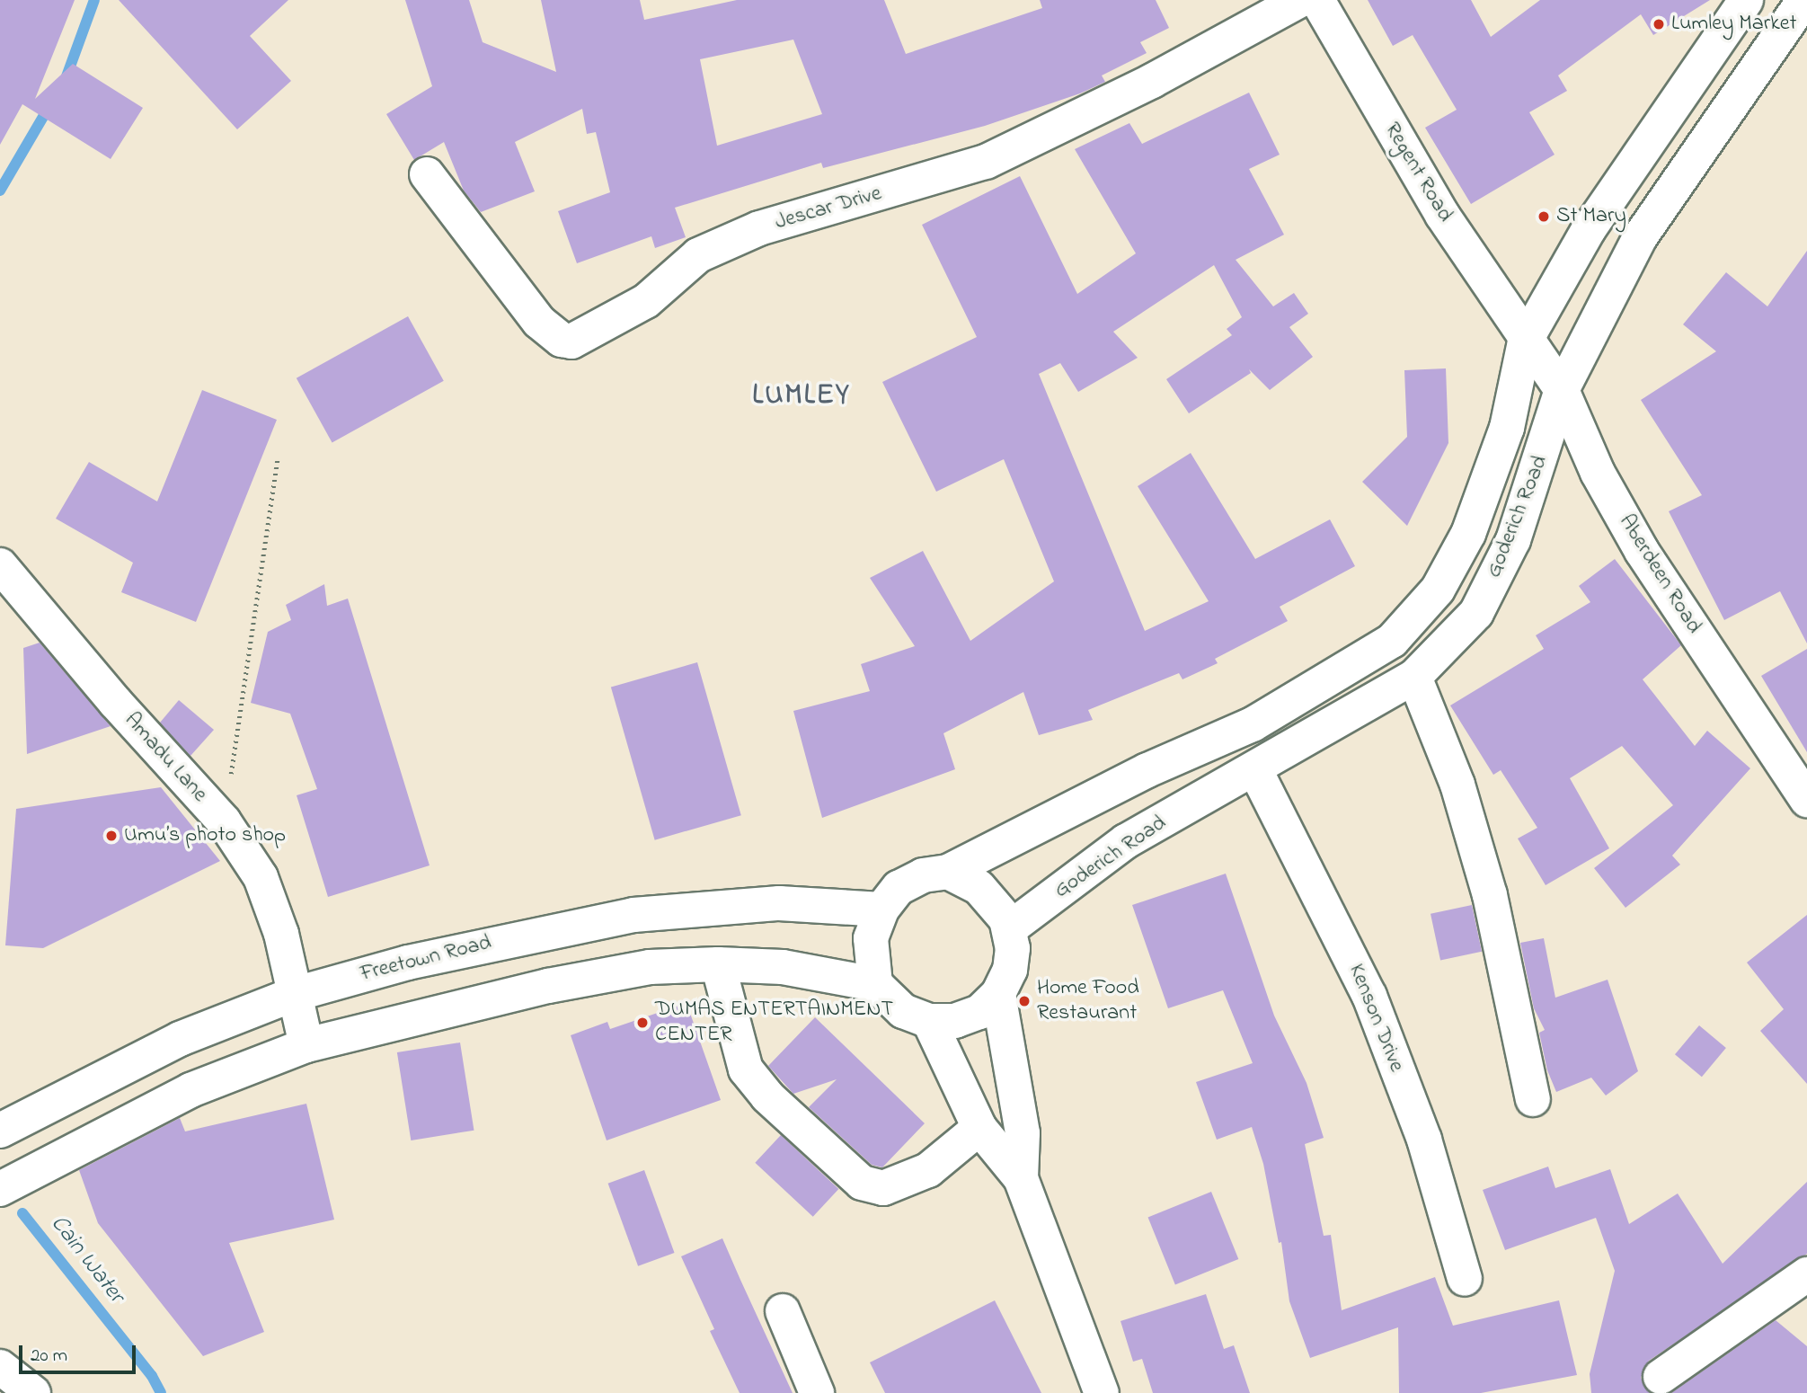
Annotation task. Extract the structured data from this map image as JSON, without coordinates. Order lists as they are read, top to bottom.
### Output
{
  "streets": {
    "main road": [
      "Regent Road",
      "Jescar Drive",
      "Goderich Road",
      "Aberdeen Road",
      "Amadu Lane",
      "Freetown Road",
      "Kenson Drive"
    ]
  },
  "crossings": [
    ["Regent Road", "Goderich Road"],
    ["Regent Road", "Aberdeen Road"],
    ["Goderich Road", "Aberdeen Road"],
    ["Goderich Road", "Freetown Road"],
    ["Goderich Road", "Kenson Drive"],
    ["Amadu Lane", "Freetown Road"]
  ],
  "districts": ["LUMLEY"],
  "water": ["Cain Water"],
  "places": [
    "Lumley Market",
    "St Mary",
    "Umu’s photo shop",
    "Home Food Restaurant",
    "DUMAS ENTERTAINMENT CENTER"
  ],
  "scale_bar": "20 m"
}
